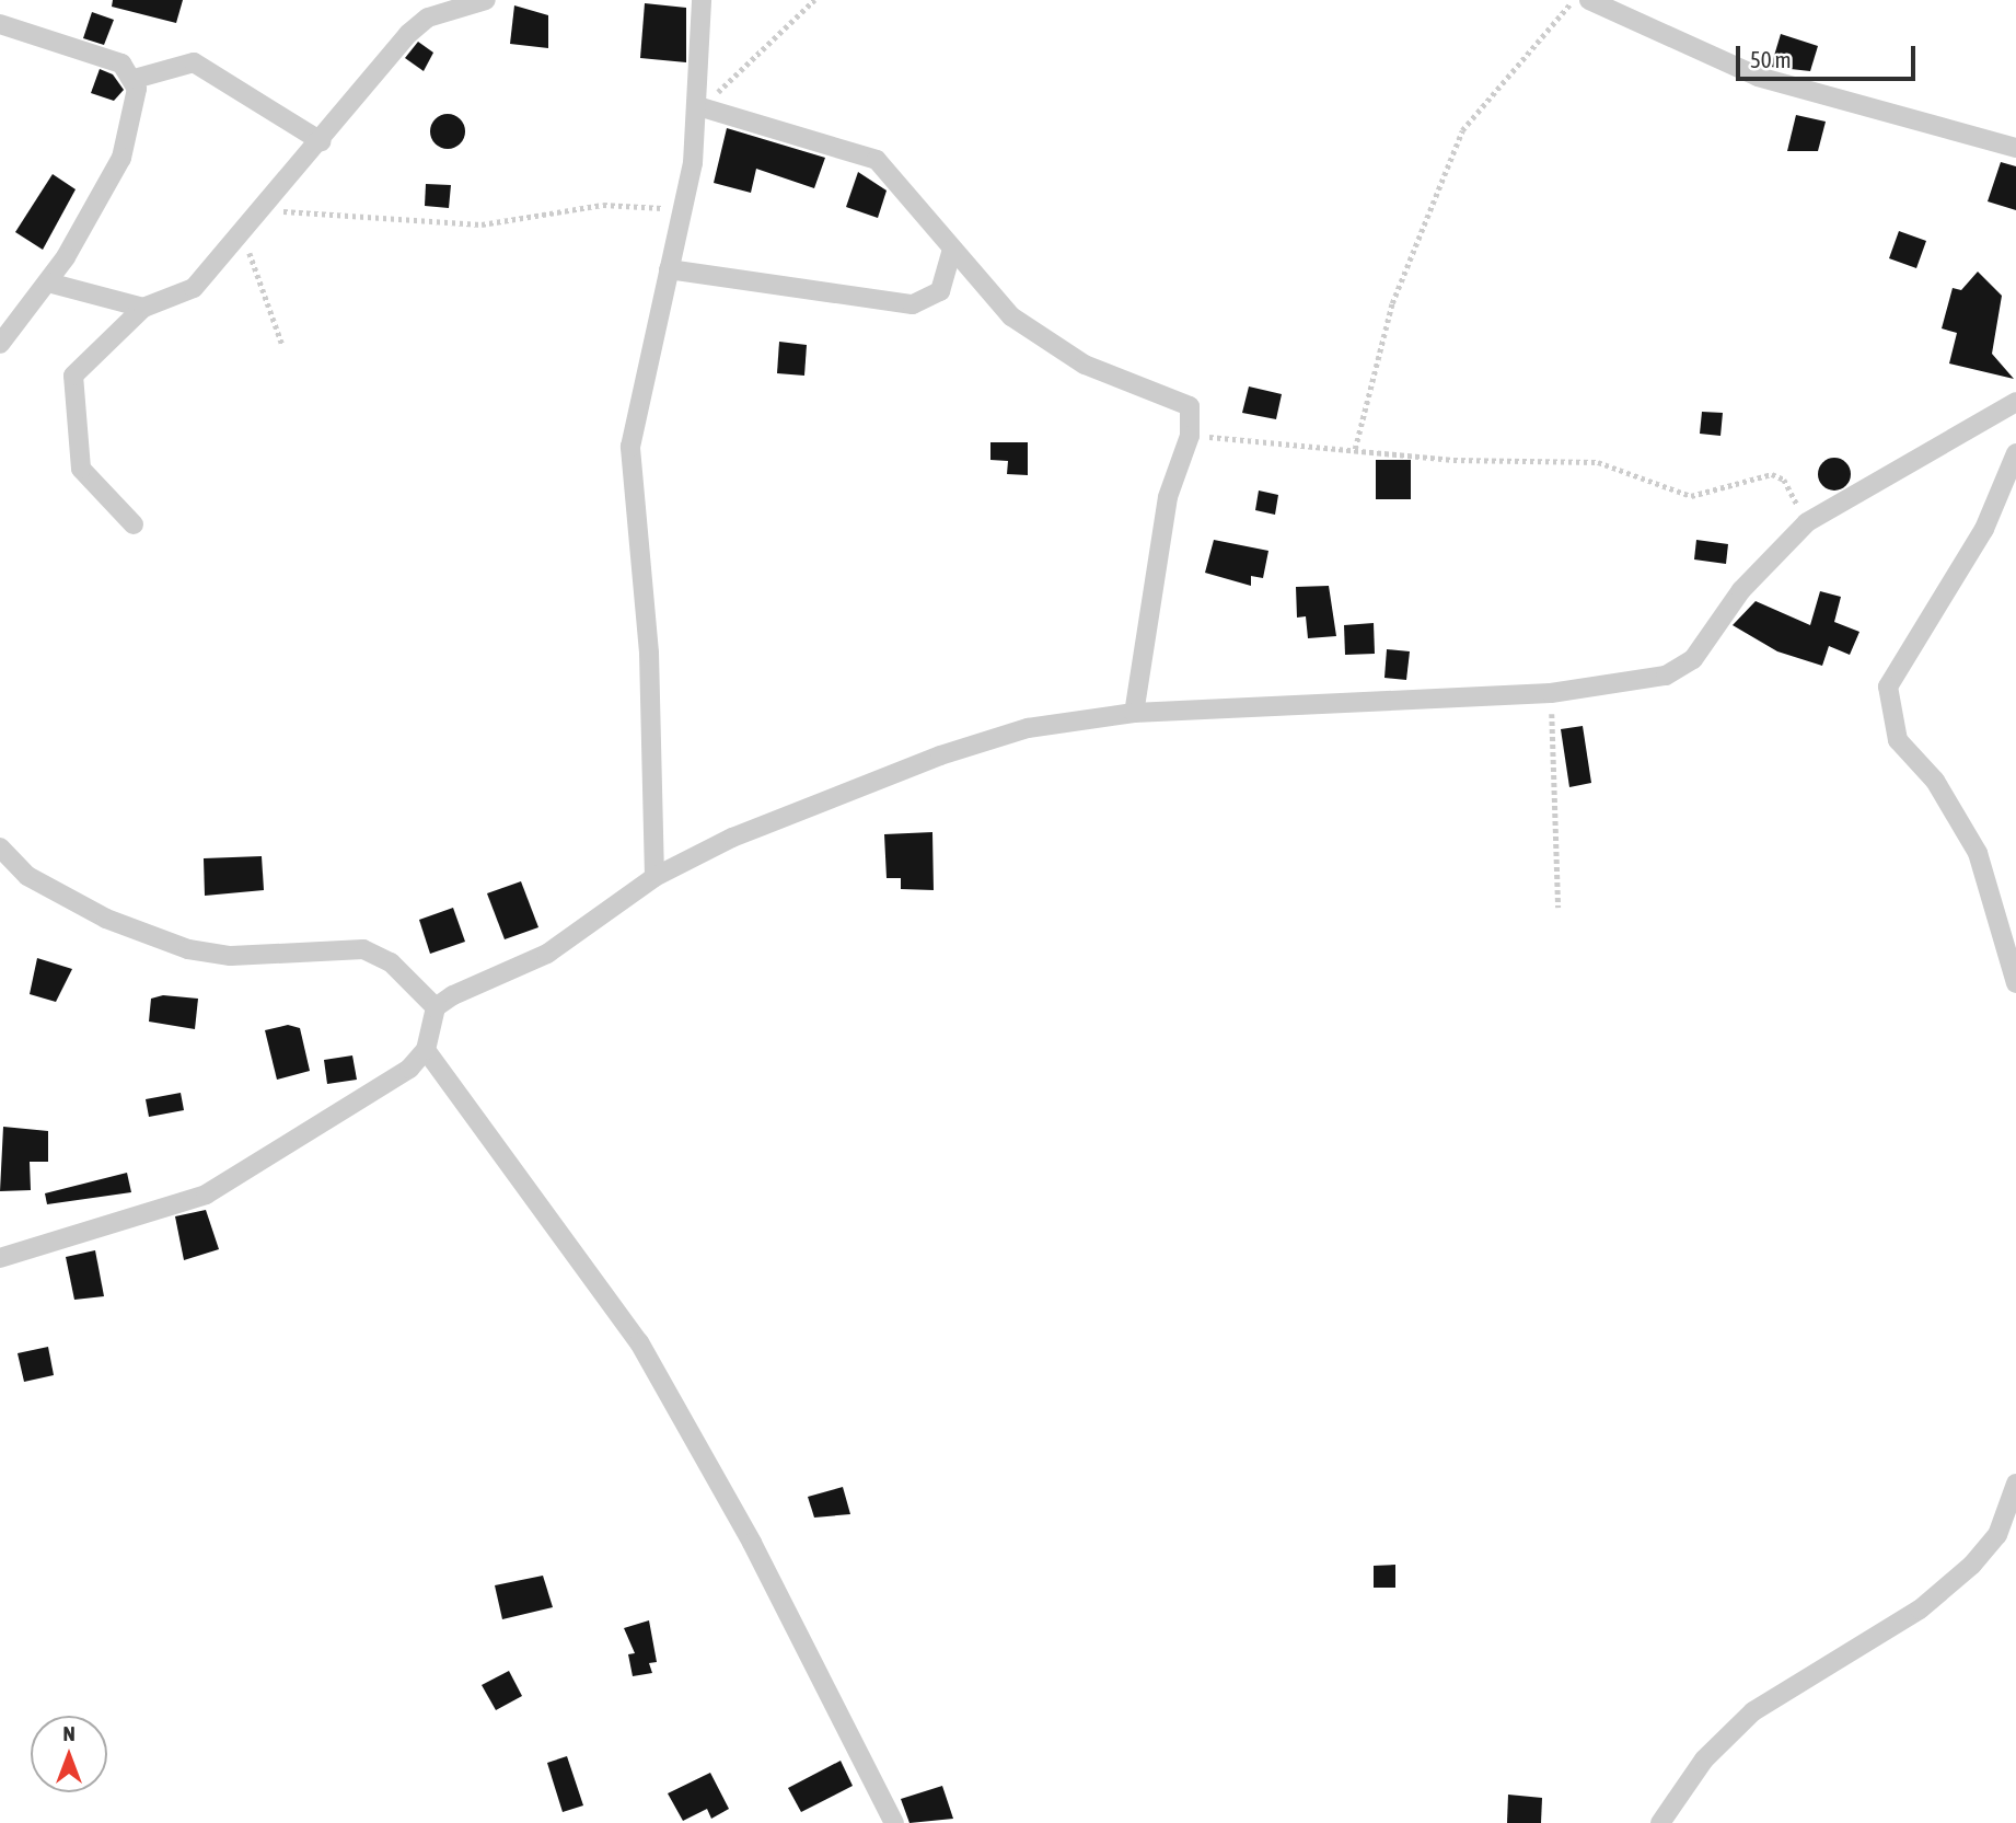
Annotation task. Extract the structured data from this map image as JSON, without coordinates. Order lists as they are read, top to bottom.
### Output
{
  "scale_bar": "50 m",
  "north": "top"
}
